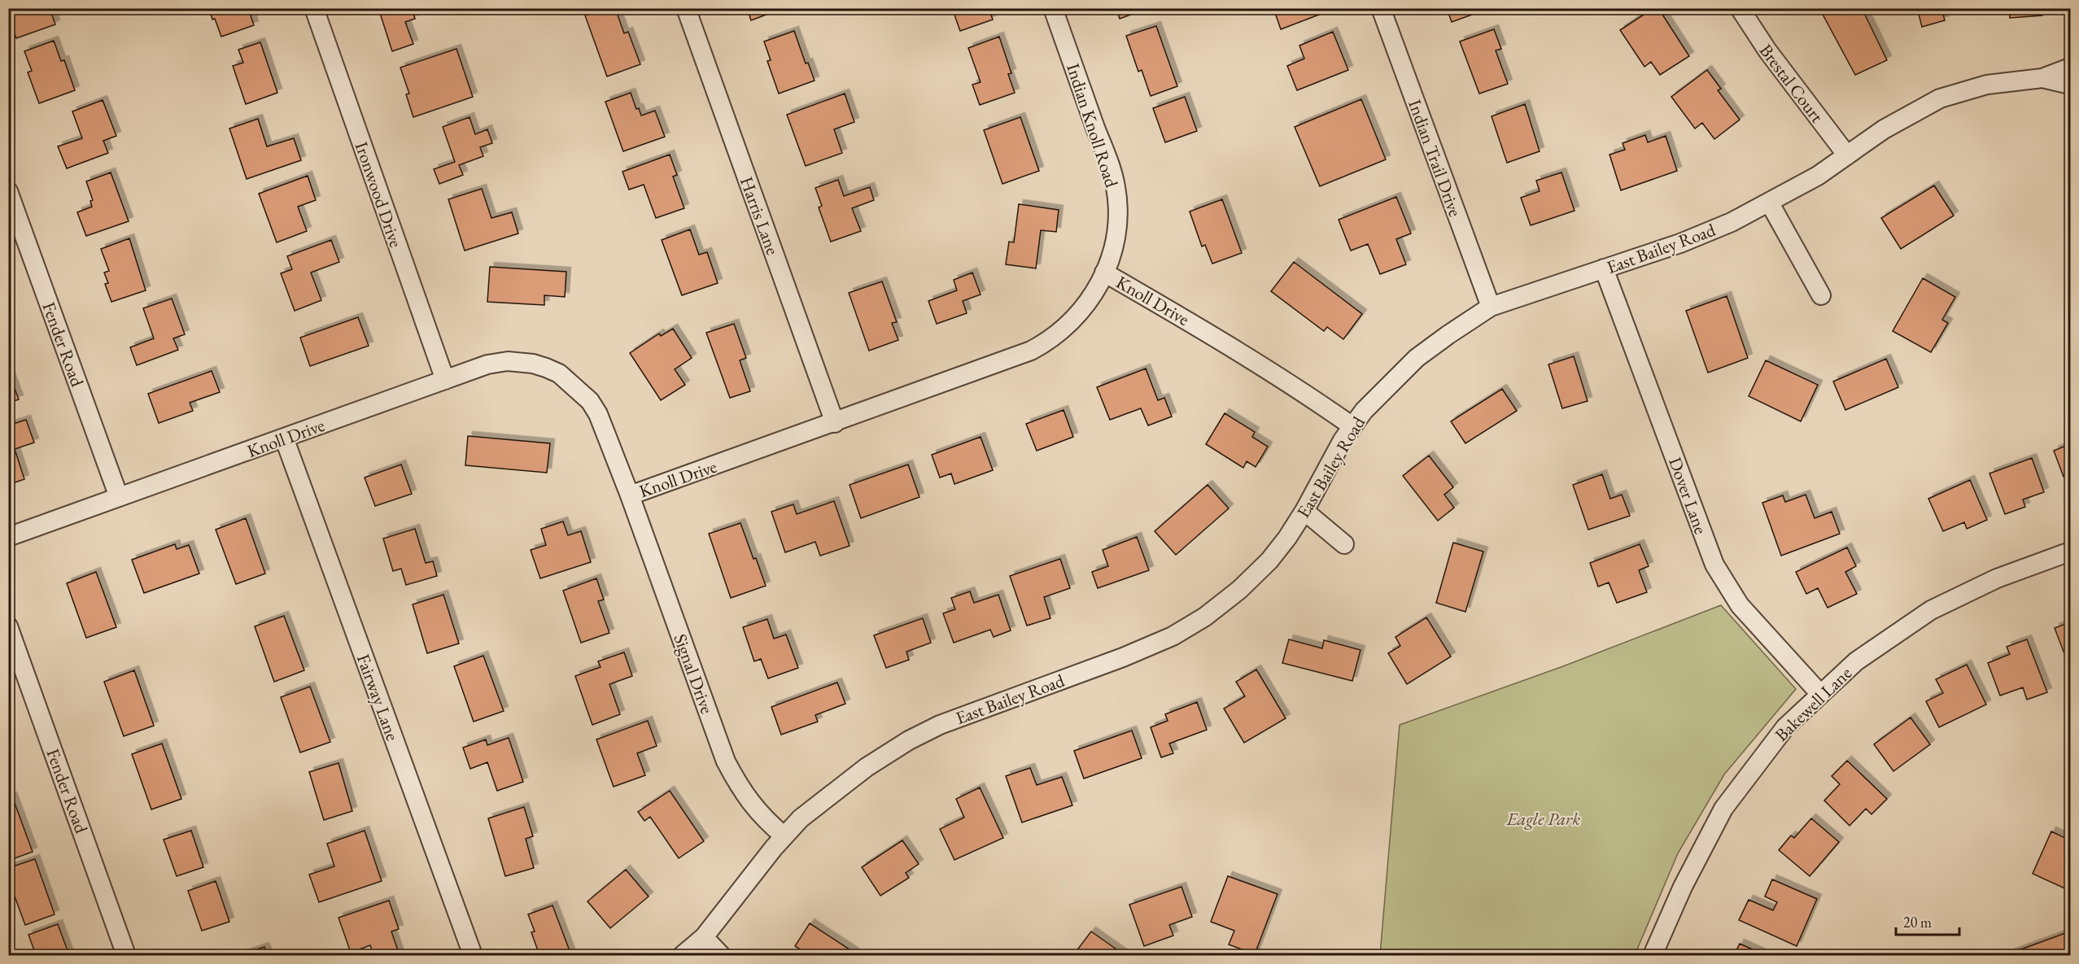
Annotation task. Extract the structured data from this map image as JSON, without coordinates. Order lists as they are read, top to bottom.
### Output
{
  "streets": {
    "street": [
      "Brestal Court",
      "Indian Knoll Road",
      "Indian Trail Drive",
      "Ironwood Drive",
      "Harris Lane",
      "East Bailey Road",
      "Knoll Drive",
      "Fender Road",
      "Dover Lane",
      "Signal Drive",
      "Fairway Lane",
      "Bakewell Lane"
    ]
  },
  "crossings": [
    ["Brestal Court", "East Bailey Road"],
    ["Indian Knoll Road", "Knoll Drive"],
    ["Indian Trail Drive", "East Bailey Road"],
    ["Ironwood Drive", "Knoll Drive"],
    ["Harris Lane", "Knoll Drive"],
    ["East Bailey Road", "Knoll Drive"],
    ["East Bailey Road", "Dover Lane"],
    ["East Bailey Road", "Signal Drive"],
    ["Knoll Drive", "Fender Road"],
    ["Knoll Drive", "Signal Drive"],
    ["Knoll Drive", "Fairway Lane"],
    ["Dover Lane", "Bakewell Lane"]
  ],
  "parks": ["Eagle Park"],
  "scale_bar": "20 m"
}
